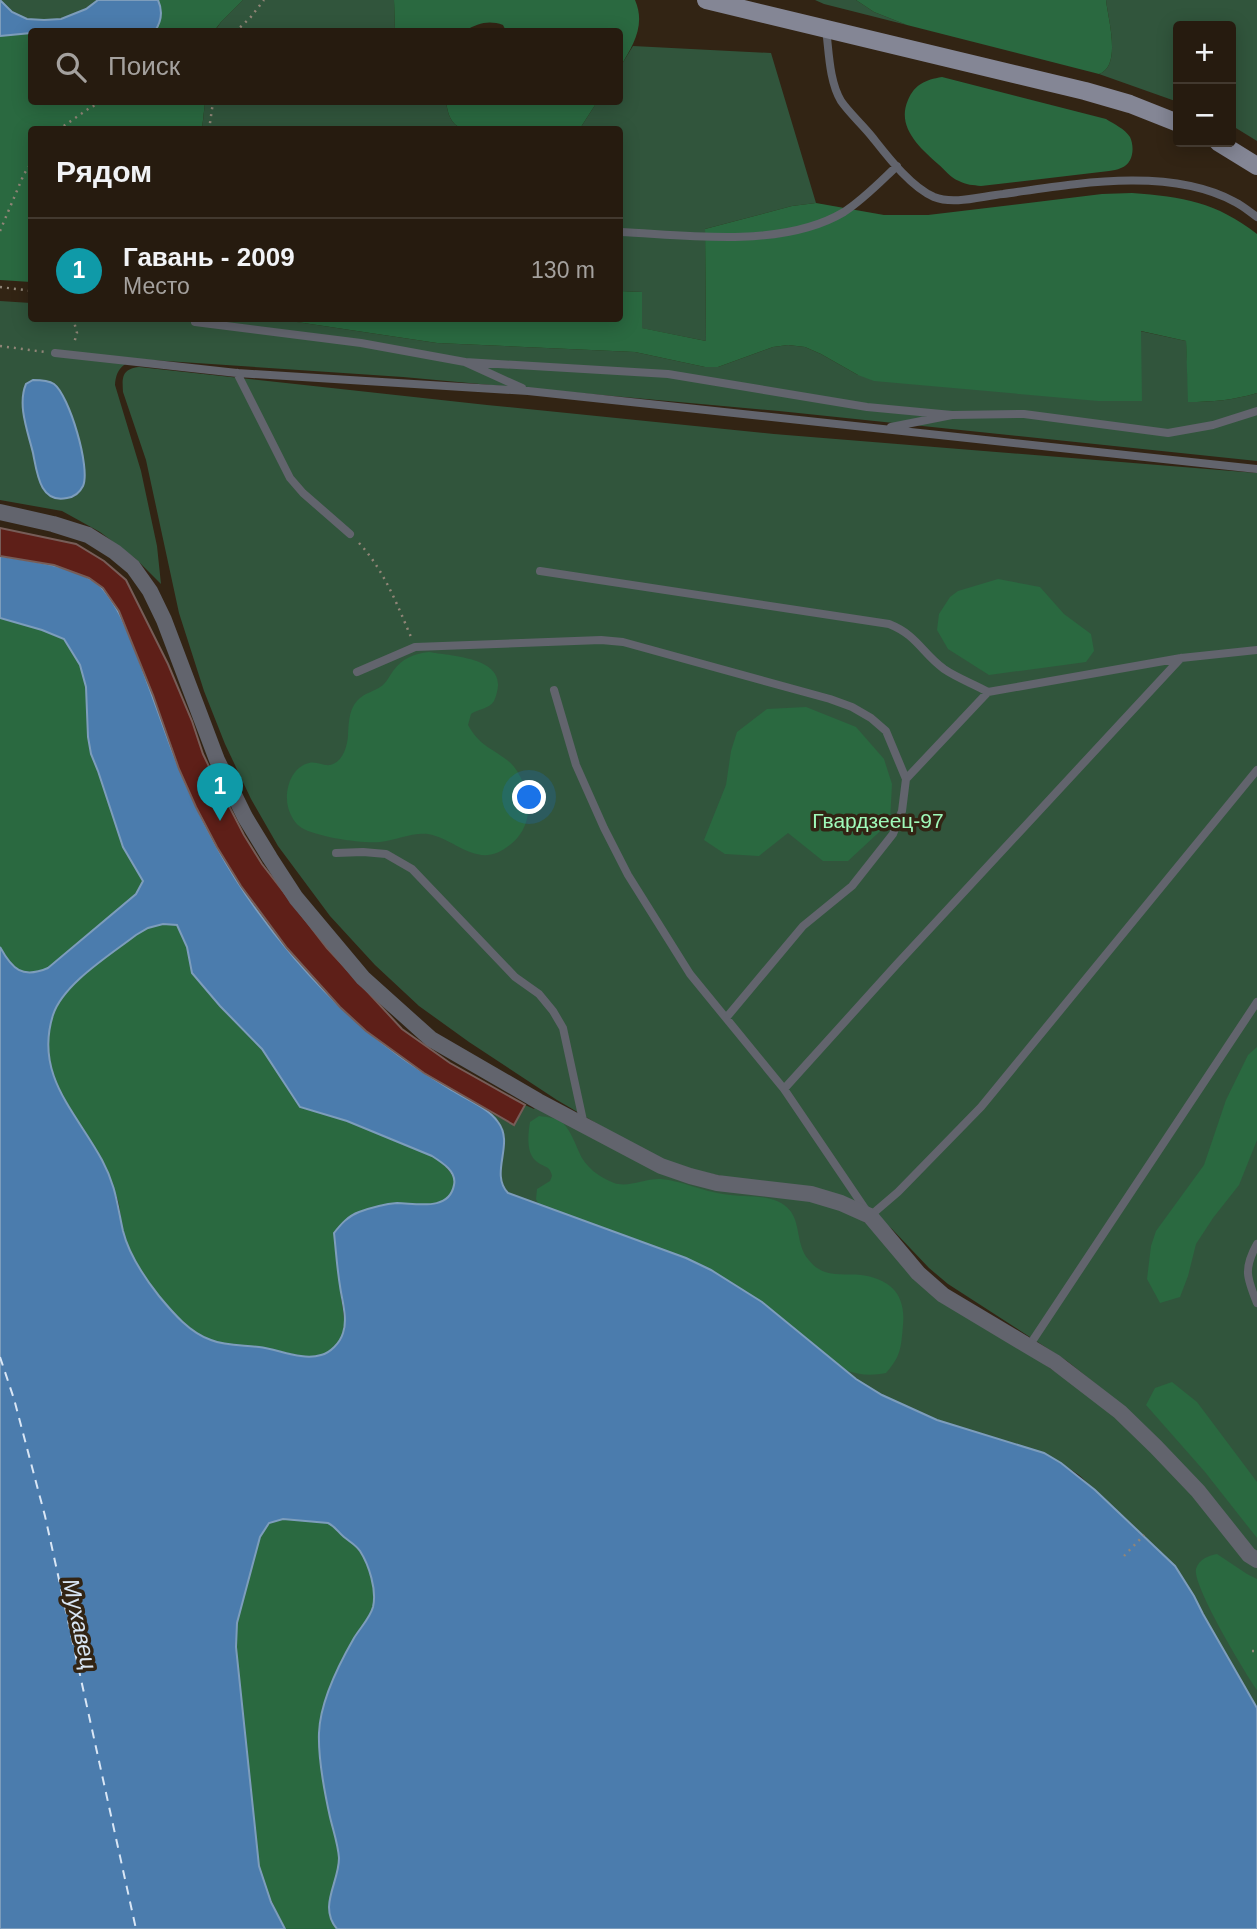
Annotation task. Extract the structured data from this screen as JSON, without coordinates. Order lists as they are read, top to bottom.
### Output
{
  "water": ["Мухавец"],
  "parks": ["Гвардзеец-97"],
  "page": {
    "map_buttons": ["+", "−"],
    "search": "Поиск",
    "heading": "Рядом",
    "list": [
      {
        "mark": "1",
        "name": "Гавань - 2009",
        "note": "Место",
        "value": "130 m"
      }
    ],
    "pins": "1"
  }
}
